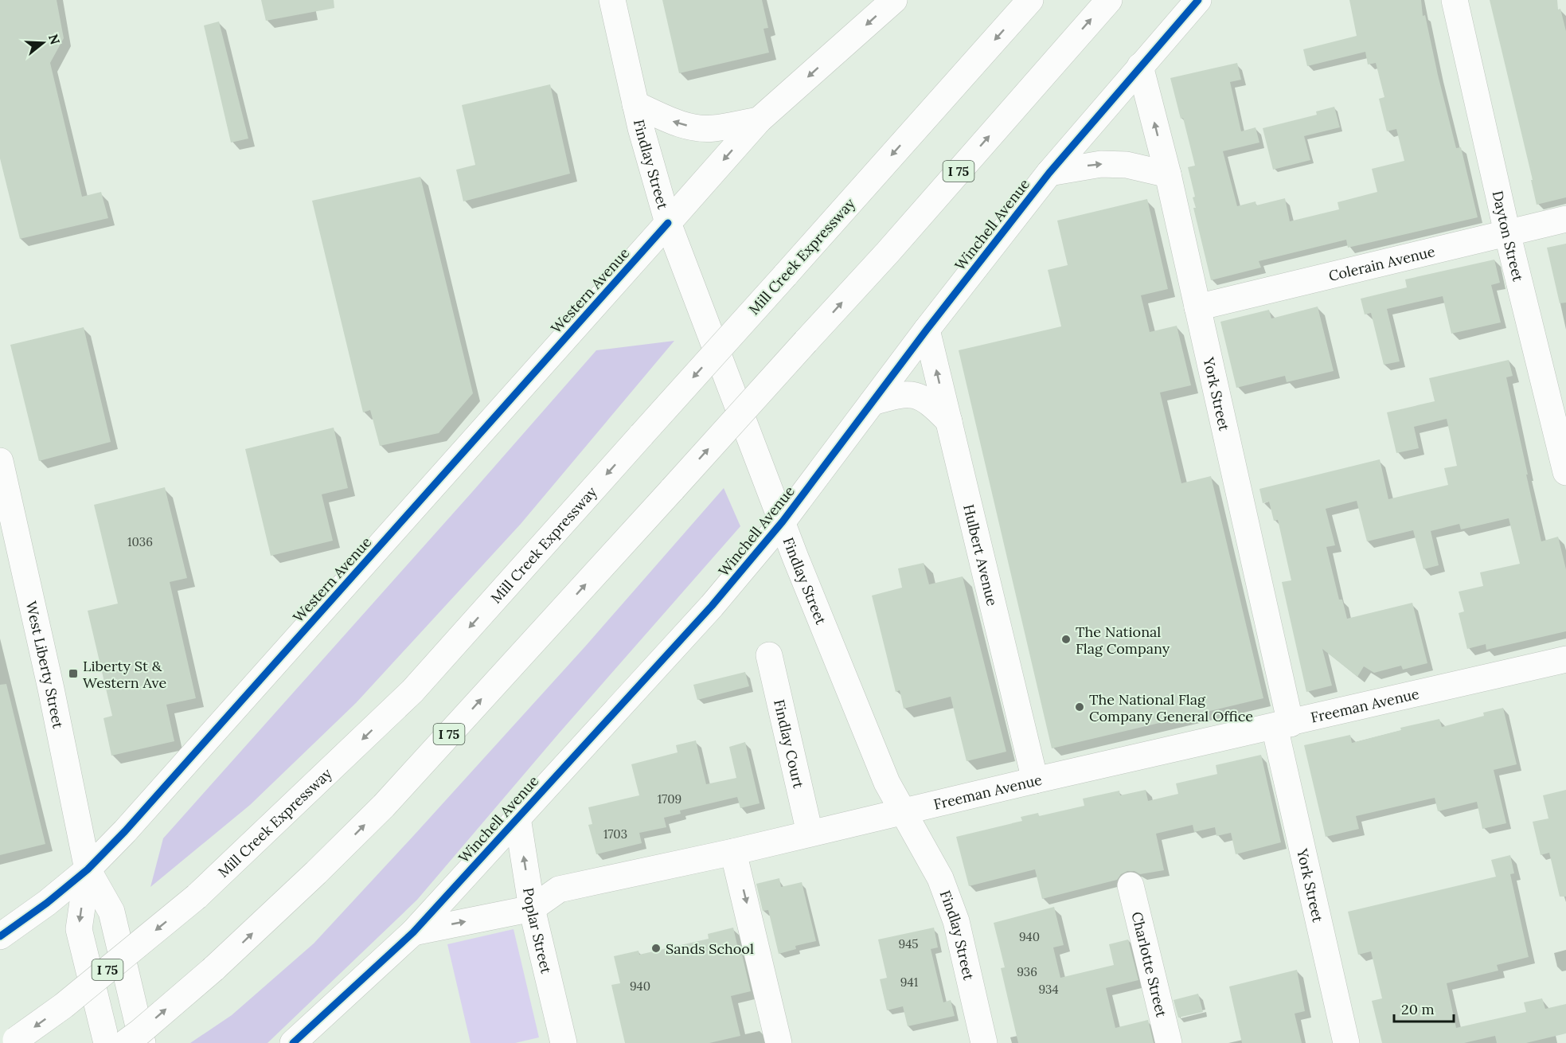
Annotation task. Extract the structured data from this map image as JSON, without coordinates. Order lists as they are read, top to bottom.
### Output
{
  "streets": {
    "main road": [
      "Findlay Street",
      "I 75",
      "Winchell Avenue",
      "Dayton Street",
      "Mill Creek Expressway",
      "Colerain Avenue",
      "Western Avenue",
      "York Street",
      "Hulbert Avenue",
      "West Liberty Street",
      "Freeman Avenue",
      "Findlay Court",
      "Poplar Street",
      "Charlotte Street"
    ]
  },
  "crossings": [
    ["Findlay Street", "Winchell Avenue"],
    ["Findlay Street", "Western Avenue"],
    ["Findlay Street", "Freeman Avenue"],
    ["Winchell Avenue", "York Street"],
    ["Winchell Avenue", "Hulbert Avenue"],
    ["Winchell Avenue", "Freeman Avenue"],
    ["Winchell Avenue", "Poplar Street"],
    ["Dayton Street", "Colerain Avenue"],
    ["Colerain Avenue", "York Street"],
    ["Western Avenue", "West Liberty Street"],
    ["York Street", "Freeman Avenue"],
    ["Hulbert Avenue", "Freeman Avenue"],
    ["Freeman Avenue", "Findlay Court"],
    ["Freeman Avenue", "Poplar Street"]
  ],
  "one_way": ["Poplar Street"],
  "places": {
    "other": ["The National Flag Company", "The National Flag Company General Office", "Sands School"],
    "transit": ["Liberty St & Western Ave"]
  },
  "house_numbers": [
    "1036",
    "1709",
    "1703",
    "940",
    "945",
    "936",
    "941",
    "940",
    "934"
  ],
  "scale_bar": "20 m",
  "north": "right"
}
